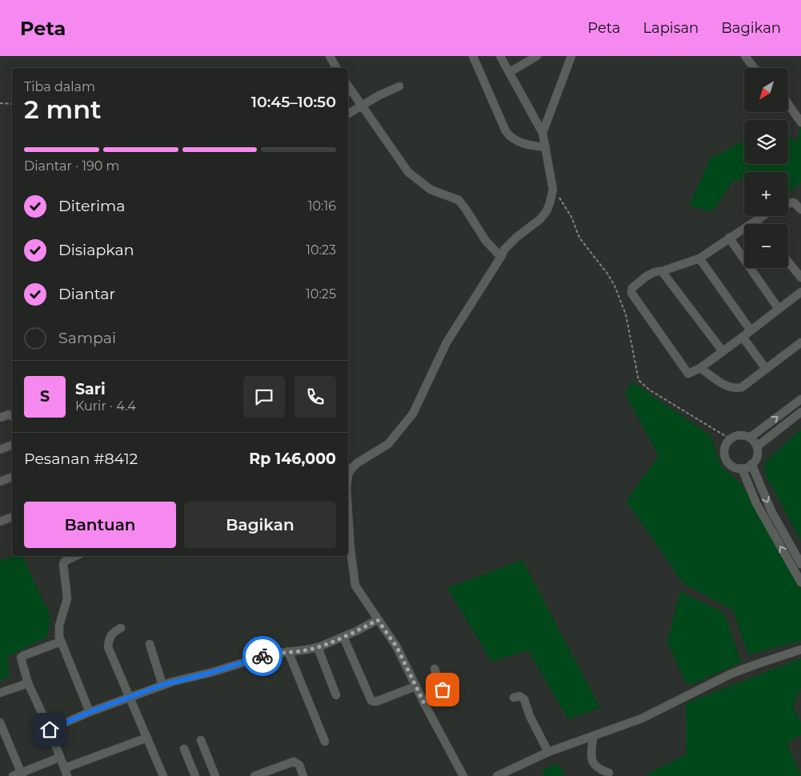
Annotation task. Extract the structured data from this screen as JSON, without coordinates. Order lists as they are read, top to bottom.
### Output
{
  "north": "bottom left",
  "page": {
    "header": "Peta",
    "nav": ["Peta", "Lapisan", "Bagikan"],
    "map_buttons": ["+", "−"],
    "heading": ["2 mnt", "Tiba dalam", "10:45–10:50"],
    "panel": [
      "Sari",
      "Kurir · 4.4",
      "Pesanan #8412",
      "Rp 146,000"
    ],
    "bar": "Diantar · 190 m",
    "list": [
      ["Diterima", "10:16"],
      ["Disiapkan", "10:23"],
      ["Diantar", "10:25"],
      "Sampai"
    ],
    "round": "S",
    "buttons": ["Bantuan", "Bagikan"]
  }
}
